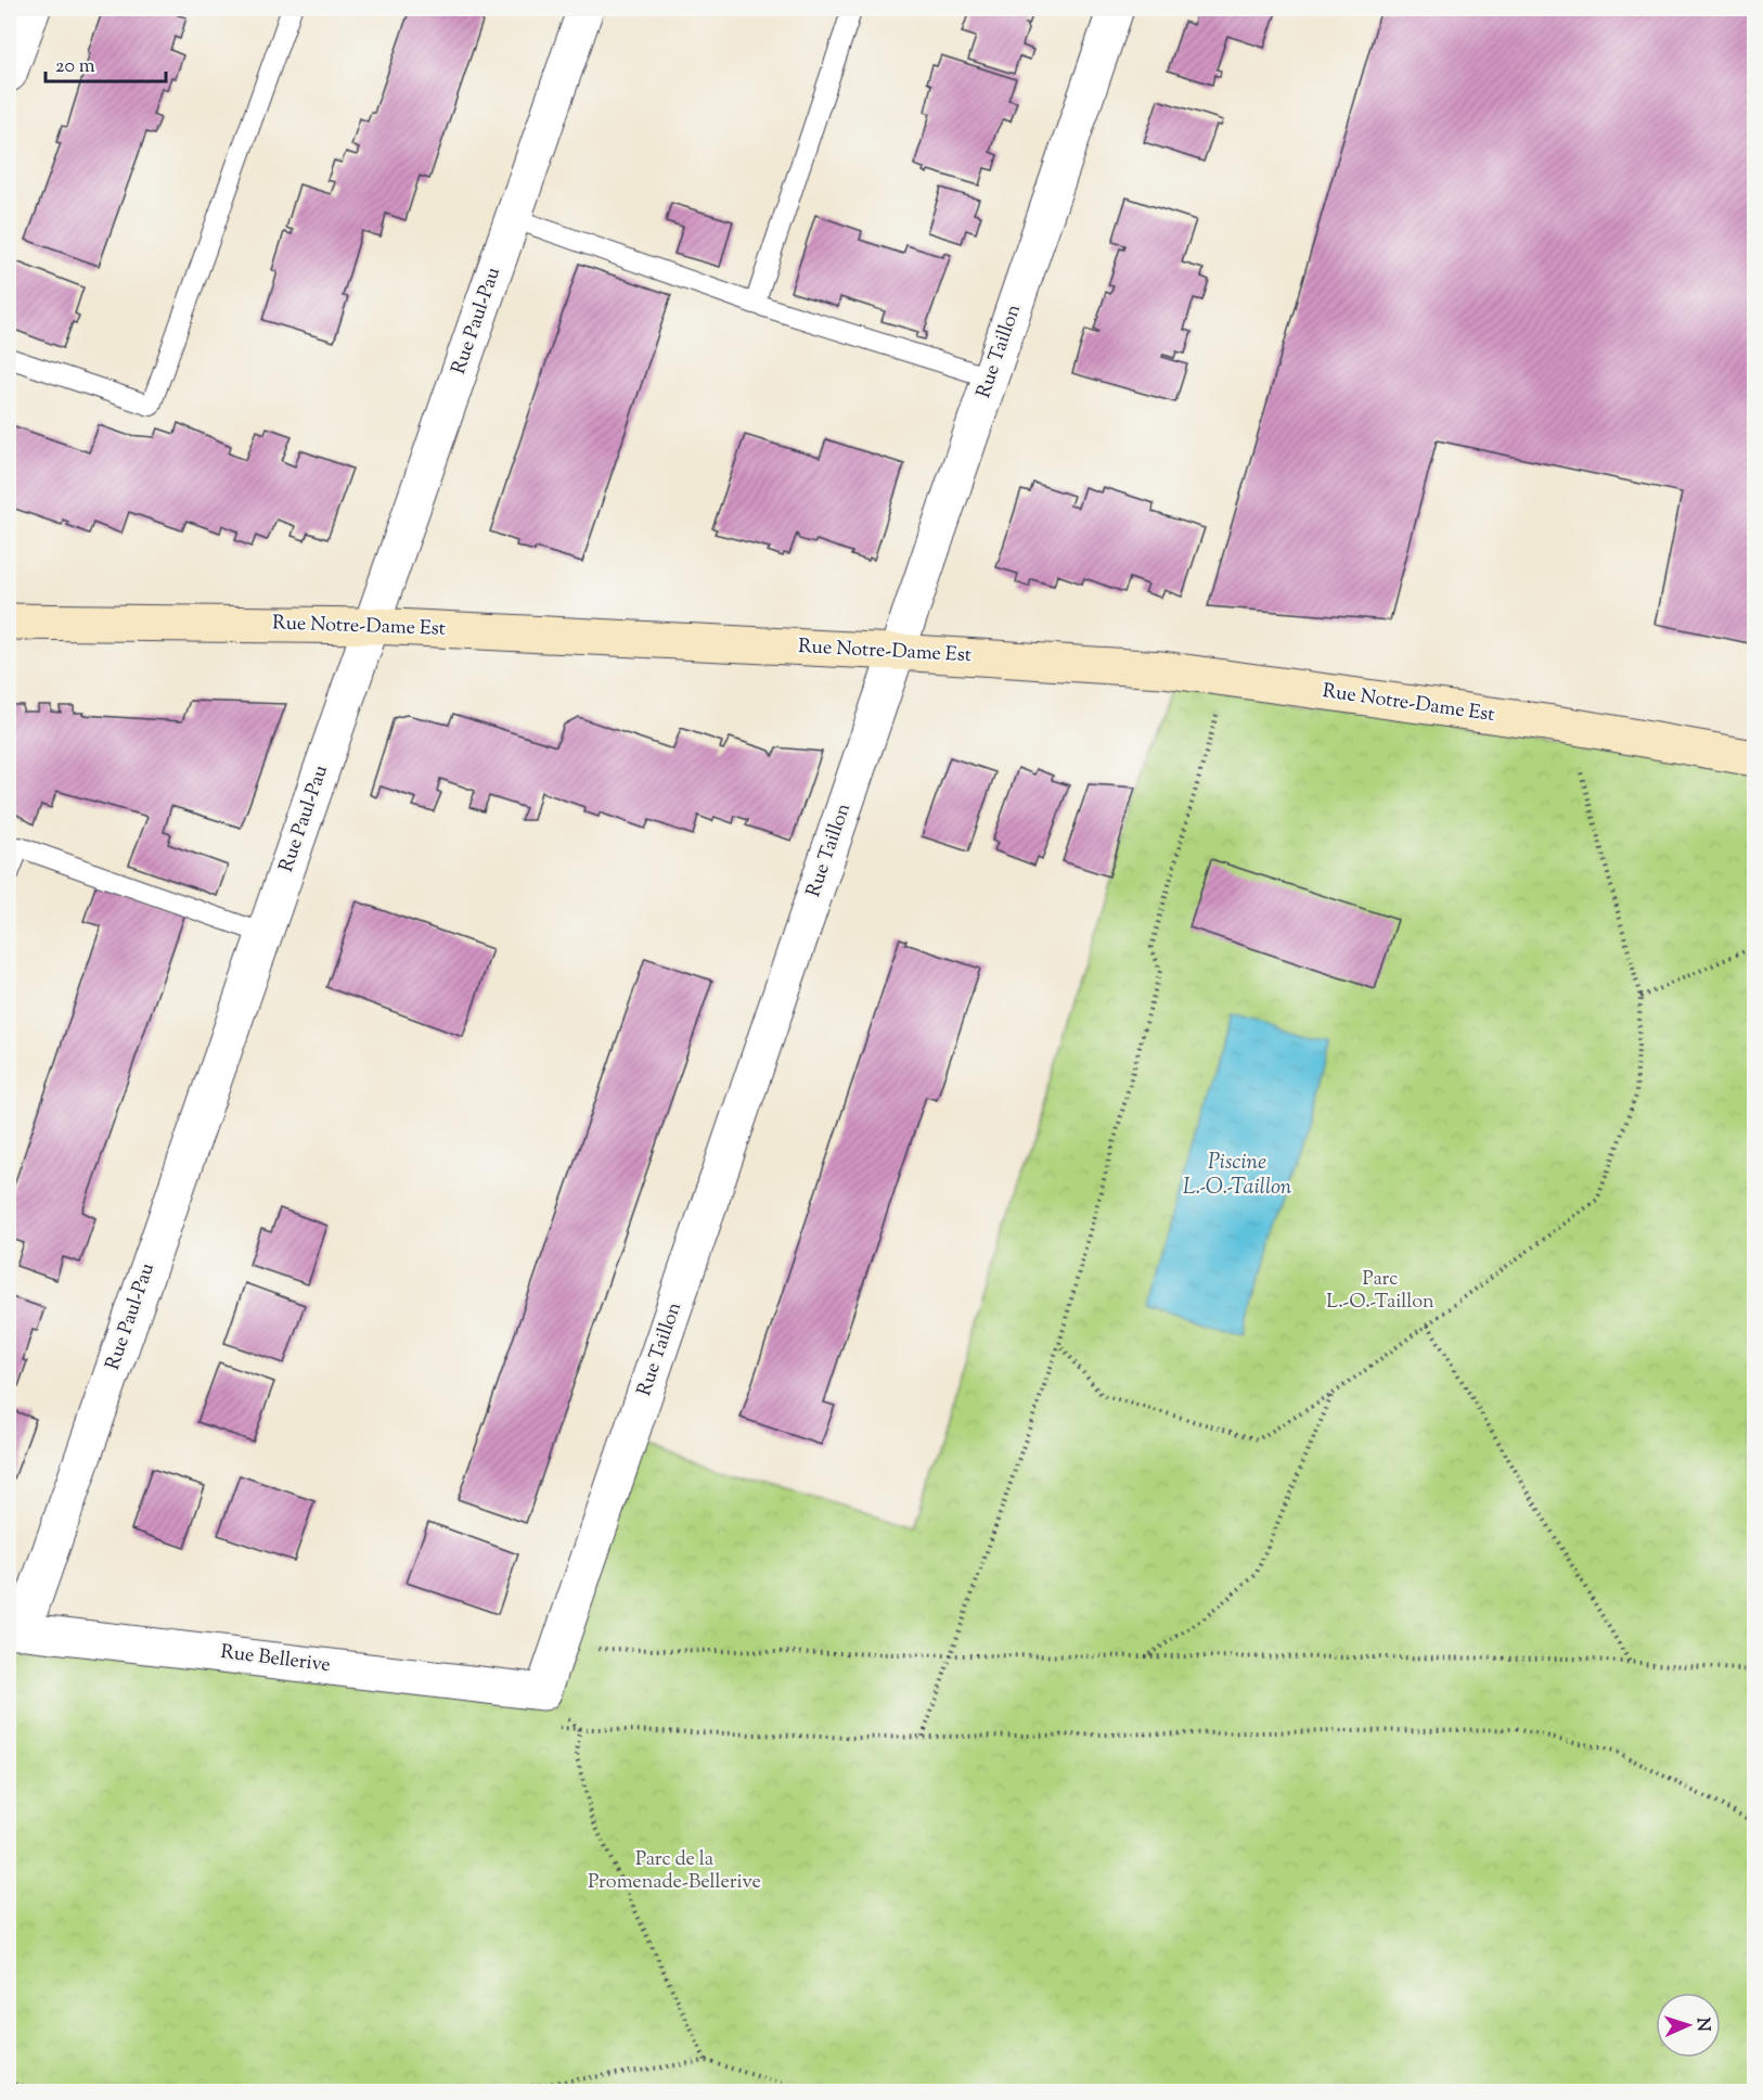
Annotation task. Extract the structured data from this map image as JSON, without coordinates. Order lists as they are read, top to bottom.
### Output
{
  "streets": {
    "main road": ["Rue Notre-Dame Est"],
    "street": ["Rue Paul-Pau", "Rue Taillon", "Rue Bellerive"]
  },
  "crossings": [
    ["Rue Paul-Pau", "Rue Notre-Dame Est"],
    ["Rue Paul-Pau", "Rue Bellerive"],
    ["Rue Taillon", "Rue Notre-Dame Est"],
    ["Rue Taillon", "Rue Bellerive"]
  ],
  "water": ["Piscine L.-O.-Taillon"],
  "parks": ["Parc L.-O.-Taillon", "Parc de la Promenade-Bellerive"],
  "scale_bar": "20 m",
  "north": "right"
}
